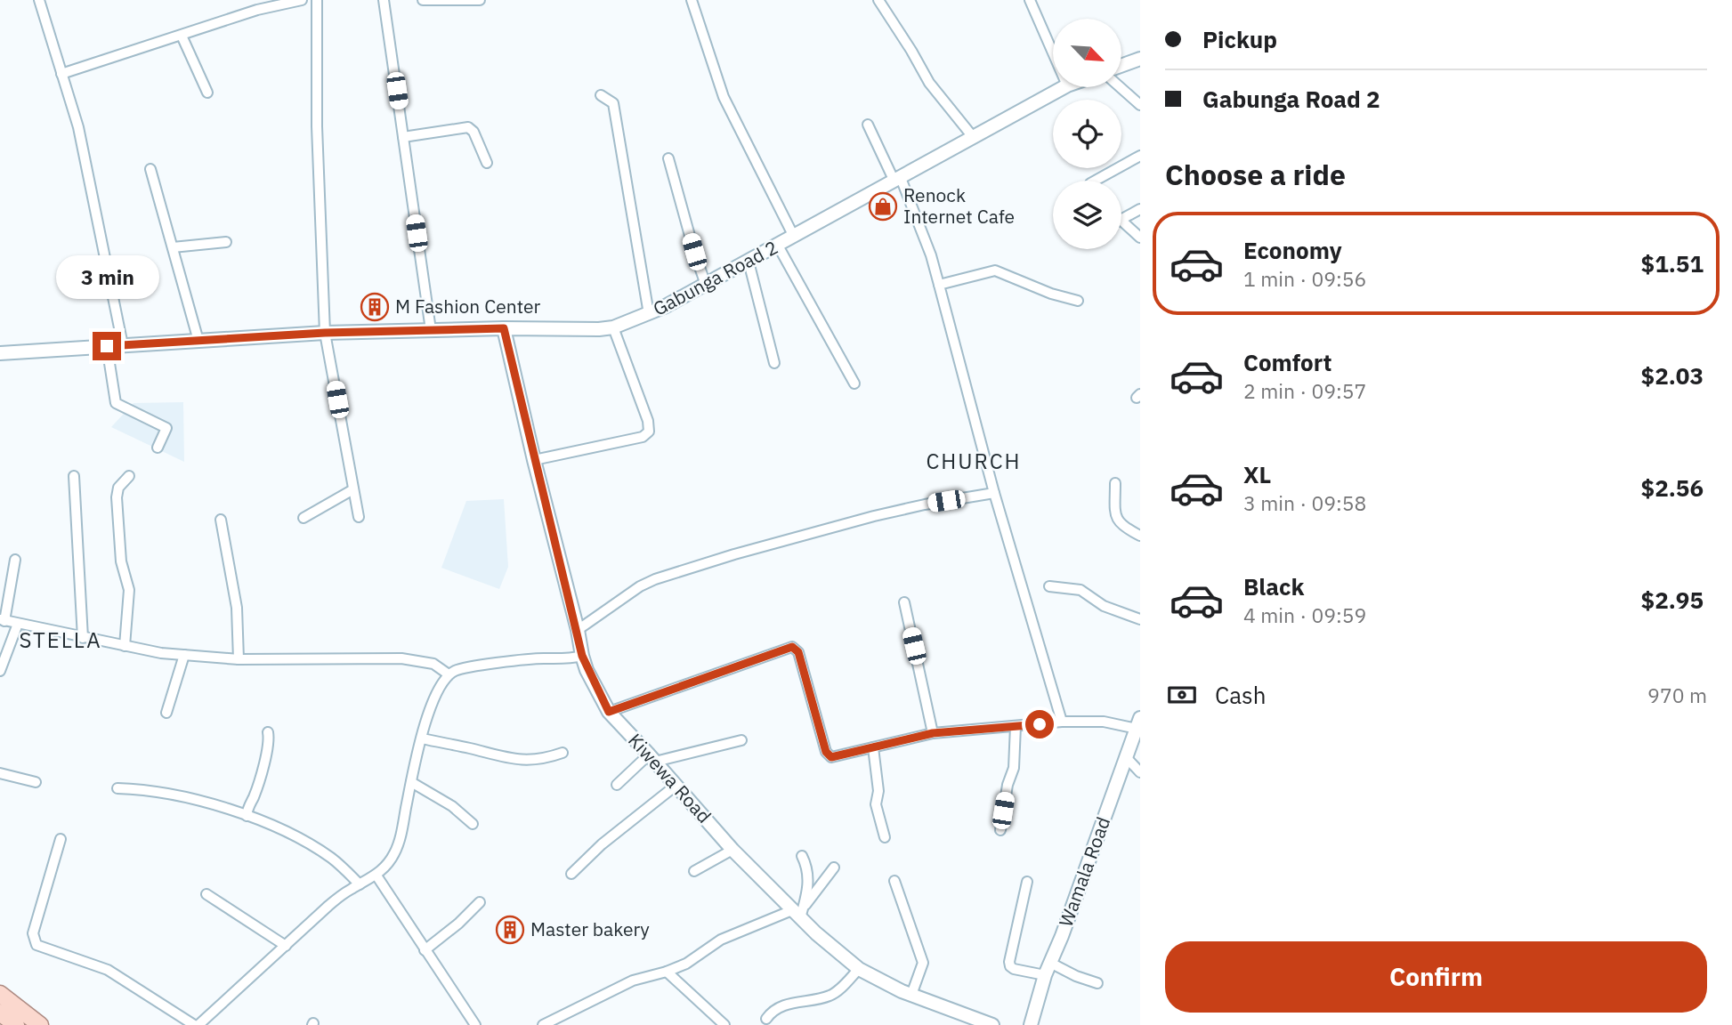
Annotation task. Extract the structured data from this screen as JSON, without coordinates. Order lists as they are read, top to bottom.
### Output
{
  "streets": {
    "street": ["Gabunga Road 2", "Kiwewa Road", "Wamala Road"]
  },
  "crossings": [
    ["Gabunga Road 2", "Kiwewa Road"]
  ],
  "districts": ["CHURCH", "STELLA"],
  "places": {
    "shop": ["Renock Internet Cafe"],
    "building": ["M Fashion Center", "Master bakery"]
  },
  "north": "bottom right",
  "page": {
    "banner": ["Pickup", "Gabunga Road 2"],
    "heading": "Choose a ride",
    "list": [
      {
        "name": "Economy",
        "note": "1 min · 09:56",
        "value": "$1.51"
      },
      {
        "name": "Comfort",
        "note": "2 min · 09:57",
        "value": "$2.03"
      },
      {
        "name": "XL",
        "note": "3 min · 09:58",
        "value": "$2.56"
      },
      {
        "name": "Black",
        "note": "4 min · 09:59",
        "value": "$2.95"
      }
    ],
    "bubble": "3 min",
    "pay": ["Cash", "970 m"],
    "buttons": "Confirm"
  }
}
